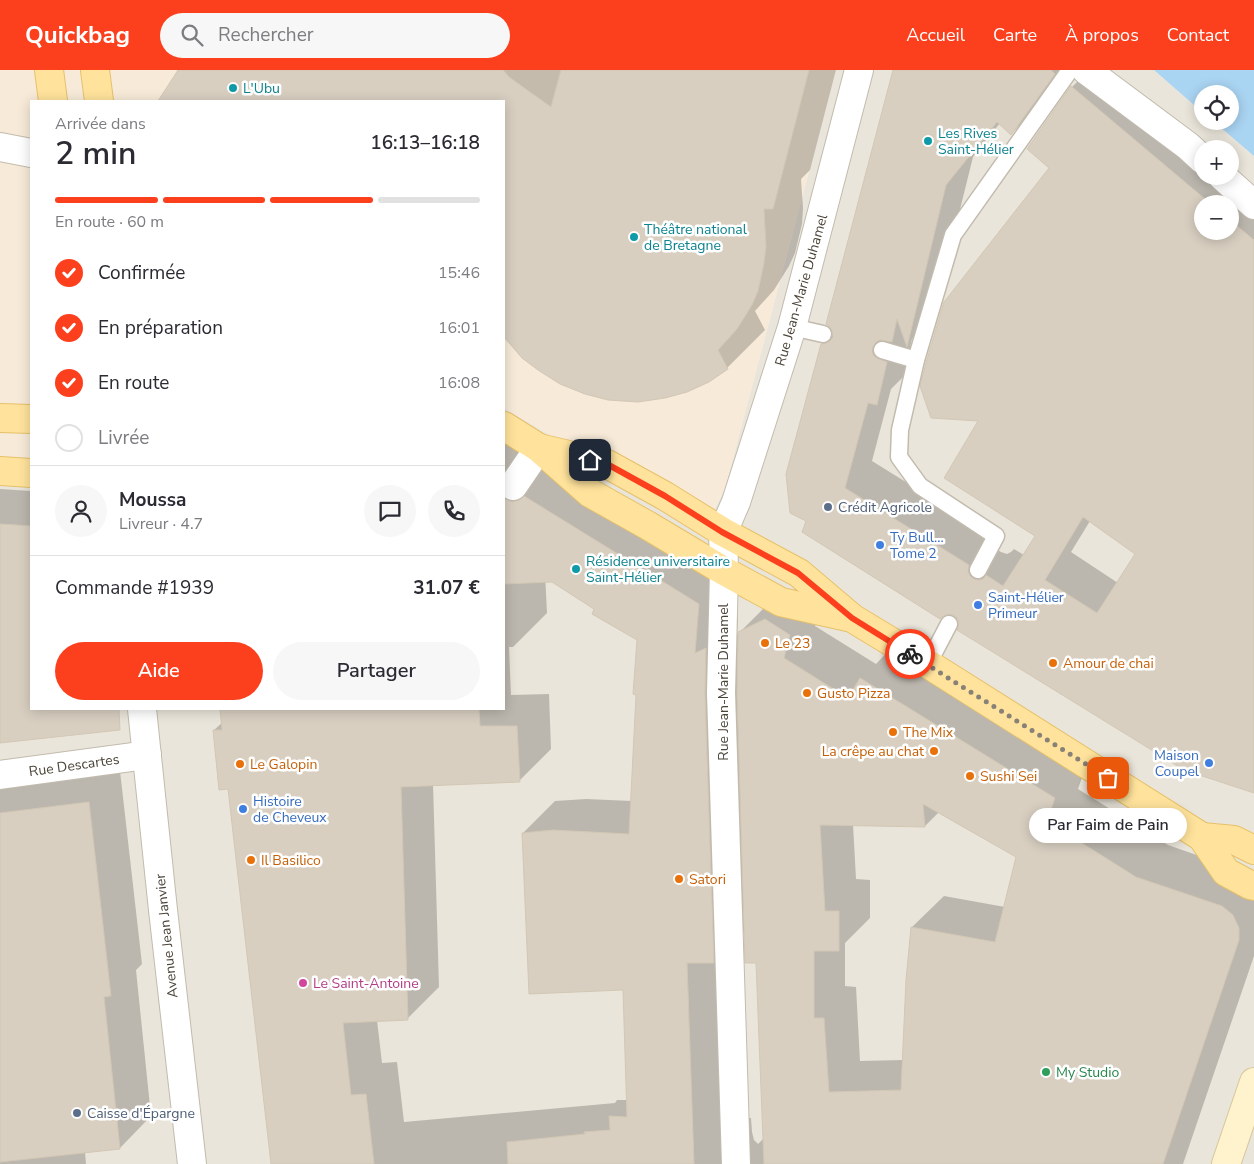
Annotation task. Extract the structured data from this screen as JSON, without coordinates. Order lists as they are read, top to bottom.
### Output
{
  "streets": {
    "street": ["Rue Jean-Marie Duhamel", "Rue Descartes", "Avenue Jean Janvier"]
  },
  "crossings": [
    ["Rue Descartes", "Avenue Jean Janvier"]
  ],
  "places": [
    "L'Ubu",
    "Les Rives Saint-Hélier",
    "Théâtre national de Bretagne",
    "Crédit Agricole",
    "Ty Bull... Tome 2",
    "Résidence universitaire Saint-Hélier",
    "Saint-Hélier Primeur",
    "Le 23",
    "Amour de chai",
    "Gusto Pizza",
    "The Mix",
    "La crêpe au chat",
    "Maison Coupel",
    "Le Galopin",
    "Sushi Sei",
    "Par Faim de Pain",
    "Histoire de Cheveux",
    "Il Basilico",
    "Satori",
    "Le Saint-Antoine",
    "My Studio",
    "Caisse d'Épargne"
  ],
  "page": {
    "header": "Quickbag",
    "search": "Rechercher",
    "nav": [
      "Accueil",
      "Carte",
      "À propos",
      "Contact"
    ],
    "map_buttons": ["+", "−"],
    "heading": ["2 min", "Arrivée dans", "16:13–16:18"],
    "panel": [
      "Moussa",
      "Livreur · 4.7",
      "Commande #1939",
      "31.07 €"
    ],
    "bar": "En route · 60 m",
    "list": [
      ["Confirmée", "15:46"],
      ["En préparation", "16:01"],
      ["En route", "16:08"],
      "Livrée"
    ],
    "buttons": ["Aide", "Partager"],
    "bubble": "Par Faim de Pain"
  }
}
